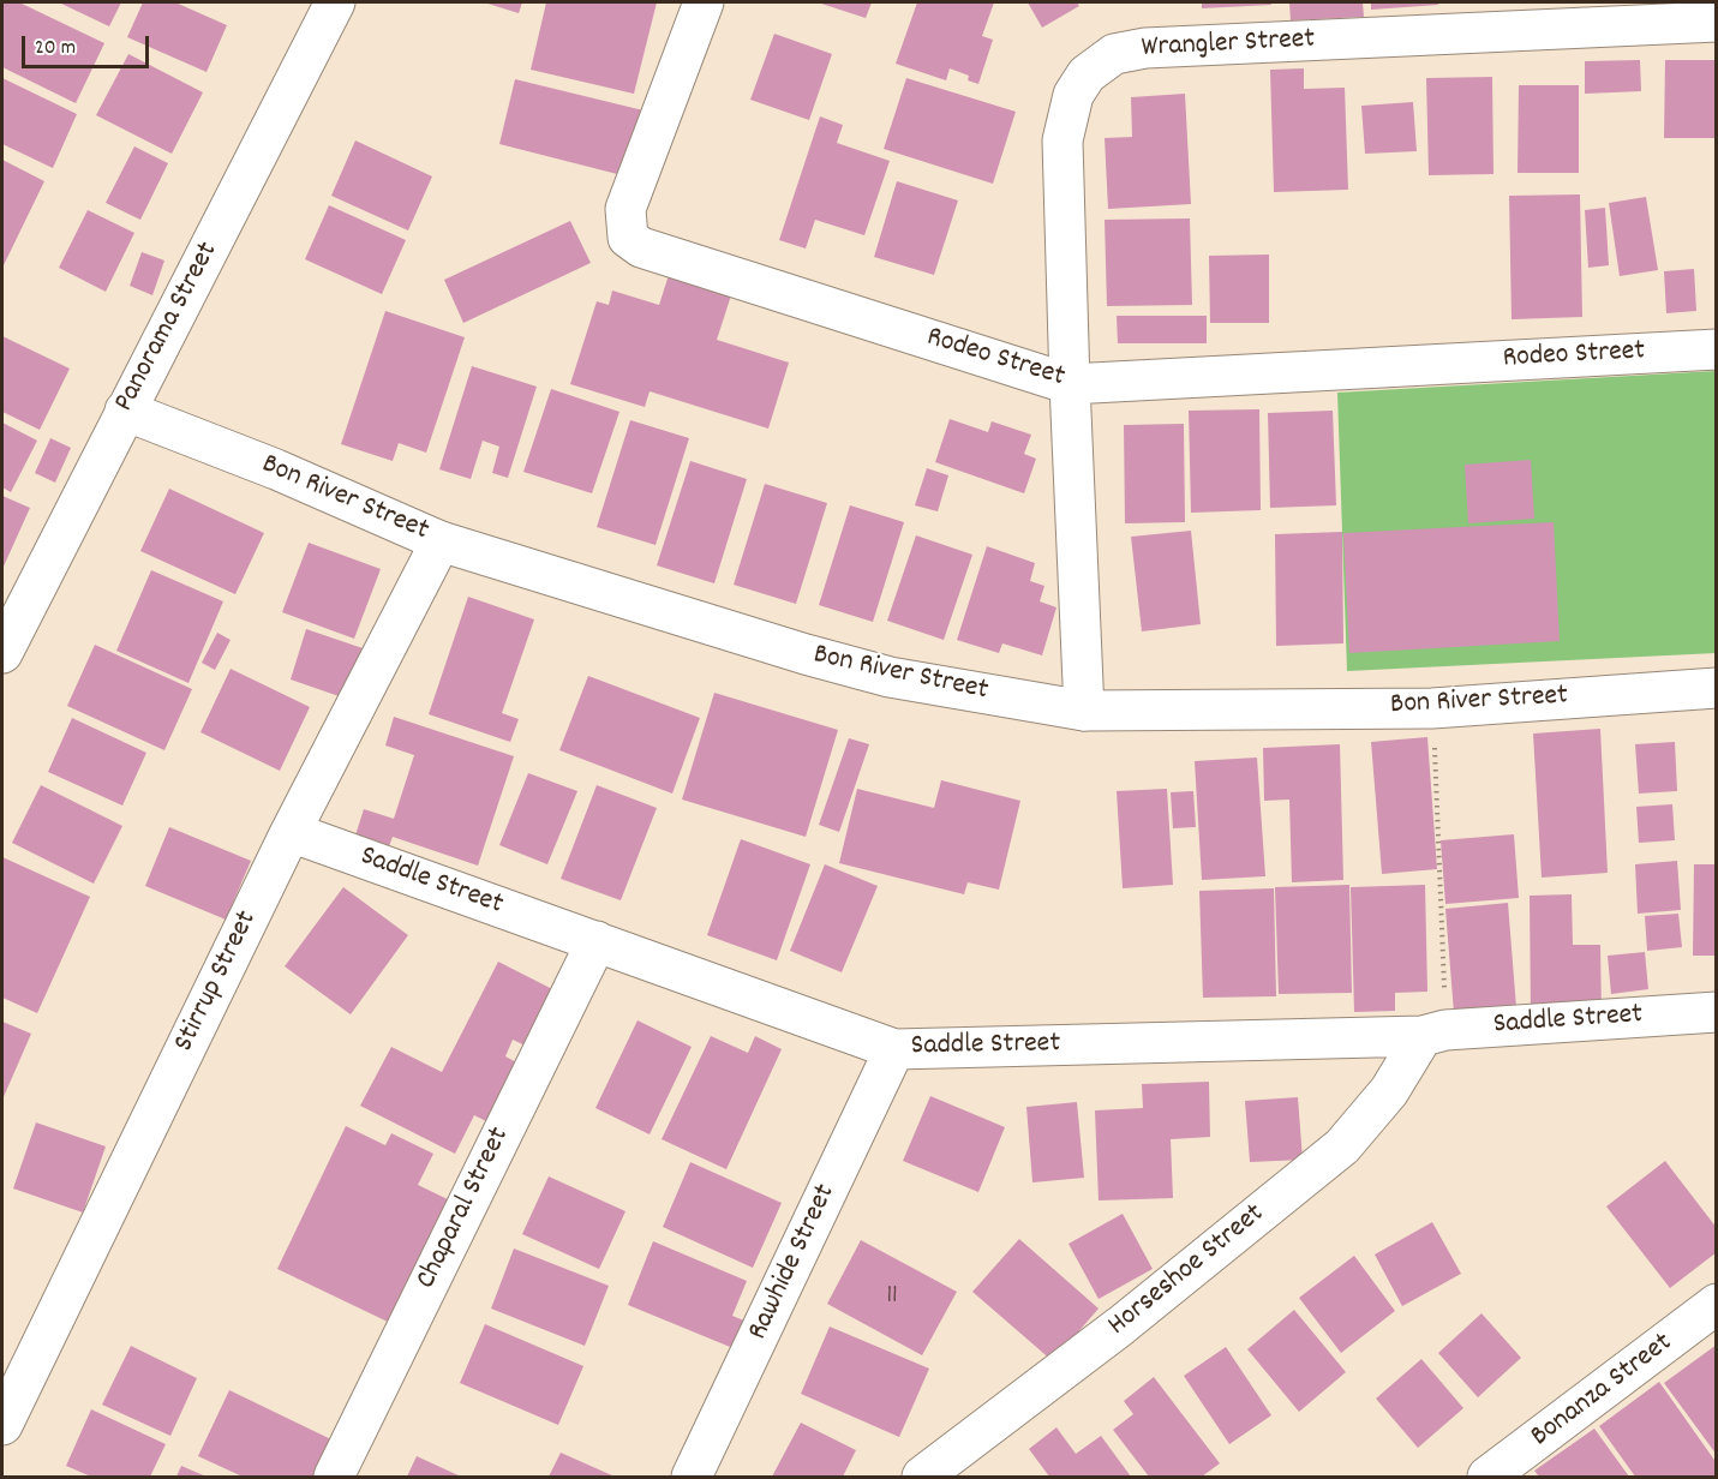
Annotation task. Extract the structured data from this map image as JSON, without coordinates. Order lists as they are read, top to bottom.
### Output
{
  "streets": {
    "street": [
      "Wrangler Street",
      "Panorama Street",
      "Rodeo Street",
      "Bon River Street",
      "Saddle Street",
      "Stirrup Street",
      "Chaparal Street",
      "Rawhide Street",
      "Horseshoe Street",
      "Bonanza Street"
    ]
  },
  "crossings": [
    ["Wrangler Street", "Rodeo Street"],
    ["Wrangler Street", "Bon River Street"],
    ["Panorama Street", "Bon River Street"],
    ["Bon River Street", "Stirrup Street"],
    ["Saddle Street", "Stirrup Street"],
    ["Saddle Street", "Chaparal Street"],
    ["Saddle Street", "Rawhide Street"],
    ["Saddle Street", "Horseshoe Street"]
  ],
  "house_numbers": ["11"],
  "scale_bar": "20 m"
}
